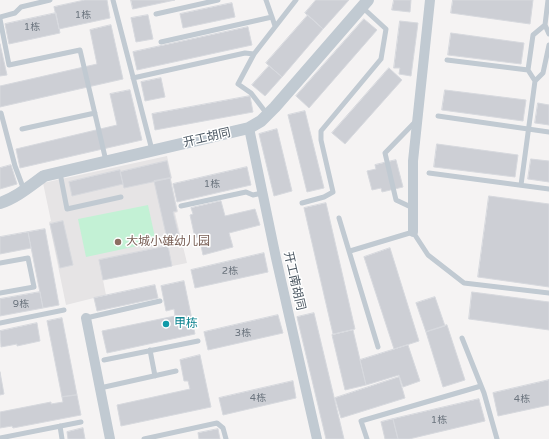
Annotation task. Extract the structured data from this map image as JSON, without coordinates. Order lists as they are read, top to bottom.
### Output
{
  "streets": {
    "street": ["开工胡同", "开工南胡同"]
  },
  "crossings": [
    ["开工胡同", "开工南胡同"]
  ],
  "places": ["大城小雄幼儿园", "甲栋"],
  "house_numbers": [
    "1栋",
    "1栋",
    "1栋",
    "2栋",
    "9栋",
    "3栋",
    "4栋",
    "4栋",
    "1栋"
  ]
}
